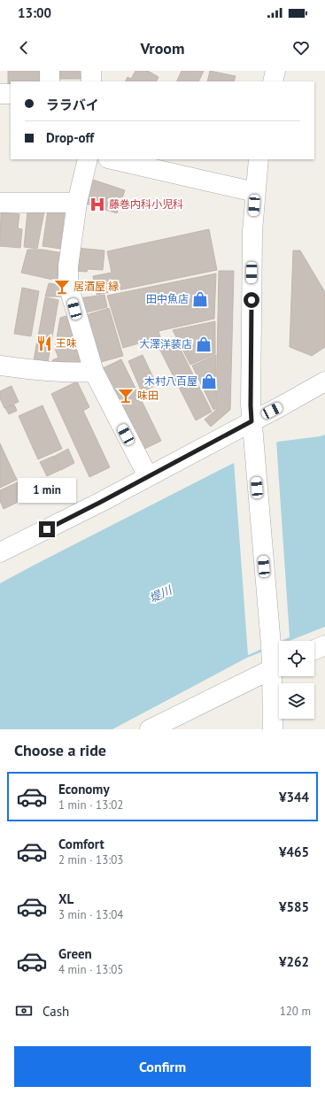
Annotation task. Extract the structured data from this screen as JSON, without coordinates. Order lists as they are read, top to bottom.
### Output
{
  "water": ["堤川"],
  "places": {
    "hospital": ["藤巻内科小児科"],
    "bar": ["居酒屋 縁", "味田"],
    "shop": ["田中魚店", "大澤洋装店", "木村八百屋"],
    "restaurant": ["王味"]
  },
  "page": {
    "status": "13:00",
    "header": "Vroom",
    "banner": ["ララバイ", "Drop-off"],
    "bubble": "1 min",
    "heading": "Choose a ride",
    "list": [
      {
        "name": "Economy",
        "note": "1 min · 13:02",
        "value": "¥344"
      },
      {
        "name": "Comfort",
        "note": "2 min · 13:03",
        "value": "¥465"
      },
      {
        "name": "XL",
        "note": "3 min · 13:04",
        "value": "¥585"
      },
      {
        "name": "Green",
        "note": "4 min · 13:05",
        "value": "¥262"
      }
    ],
    "pay": ["Cash", "120 m"],
    "buttons": "Confirm"
  }
}
